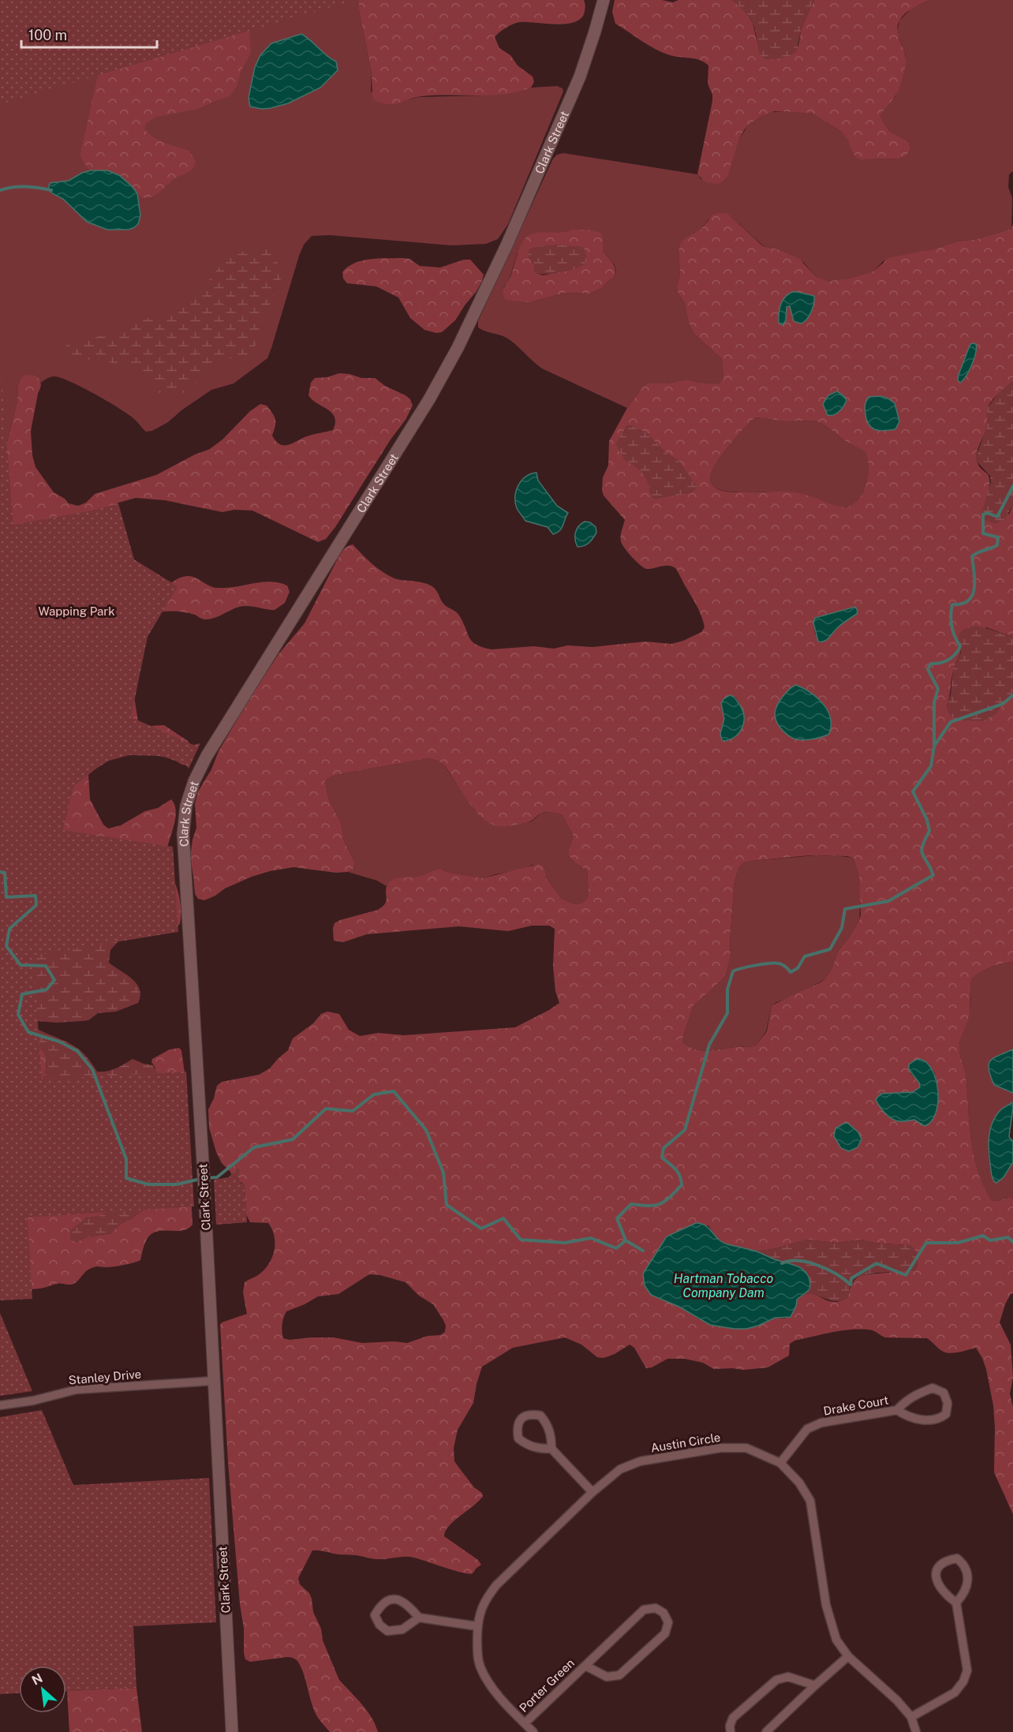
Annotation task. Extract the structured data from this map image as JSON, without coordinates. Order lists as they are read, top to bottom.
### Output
{
  "streets": {
    "main road": ["Clark Street"],
    "street": [
      "Stanley Drive",
      "Drake Court",
      "Austin Circle",
      "Porter Green"
    ]
  },
  "crossings": [
    ["Clark Street", "Stanley Drive"],
    ["Drake Court", "Austin Circle"],
    ["Austin Circle", "Porter Green"]
  ],
  "water": ["Hartman Tobacco Company Dam"],
  "parks": ["Wapping Park"],
  "scale_bar": "100 m",
  "north": "top left"
}
